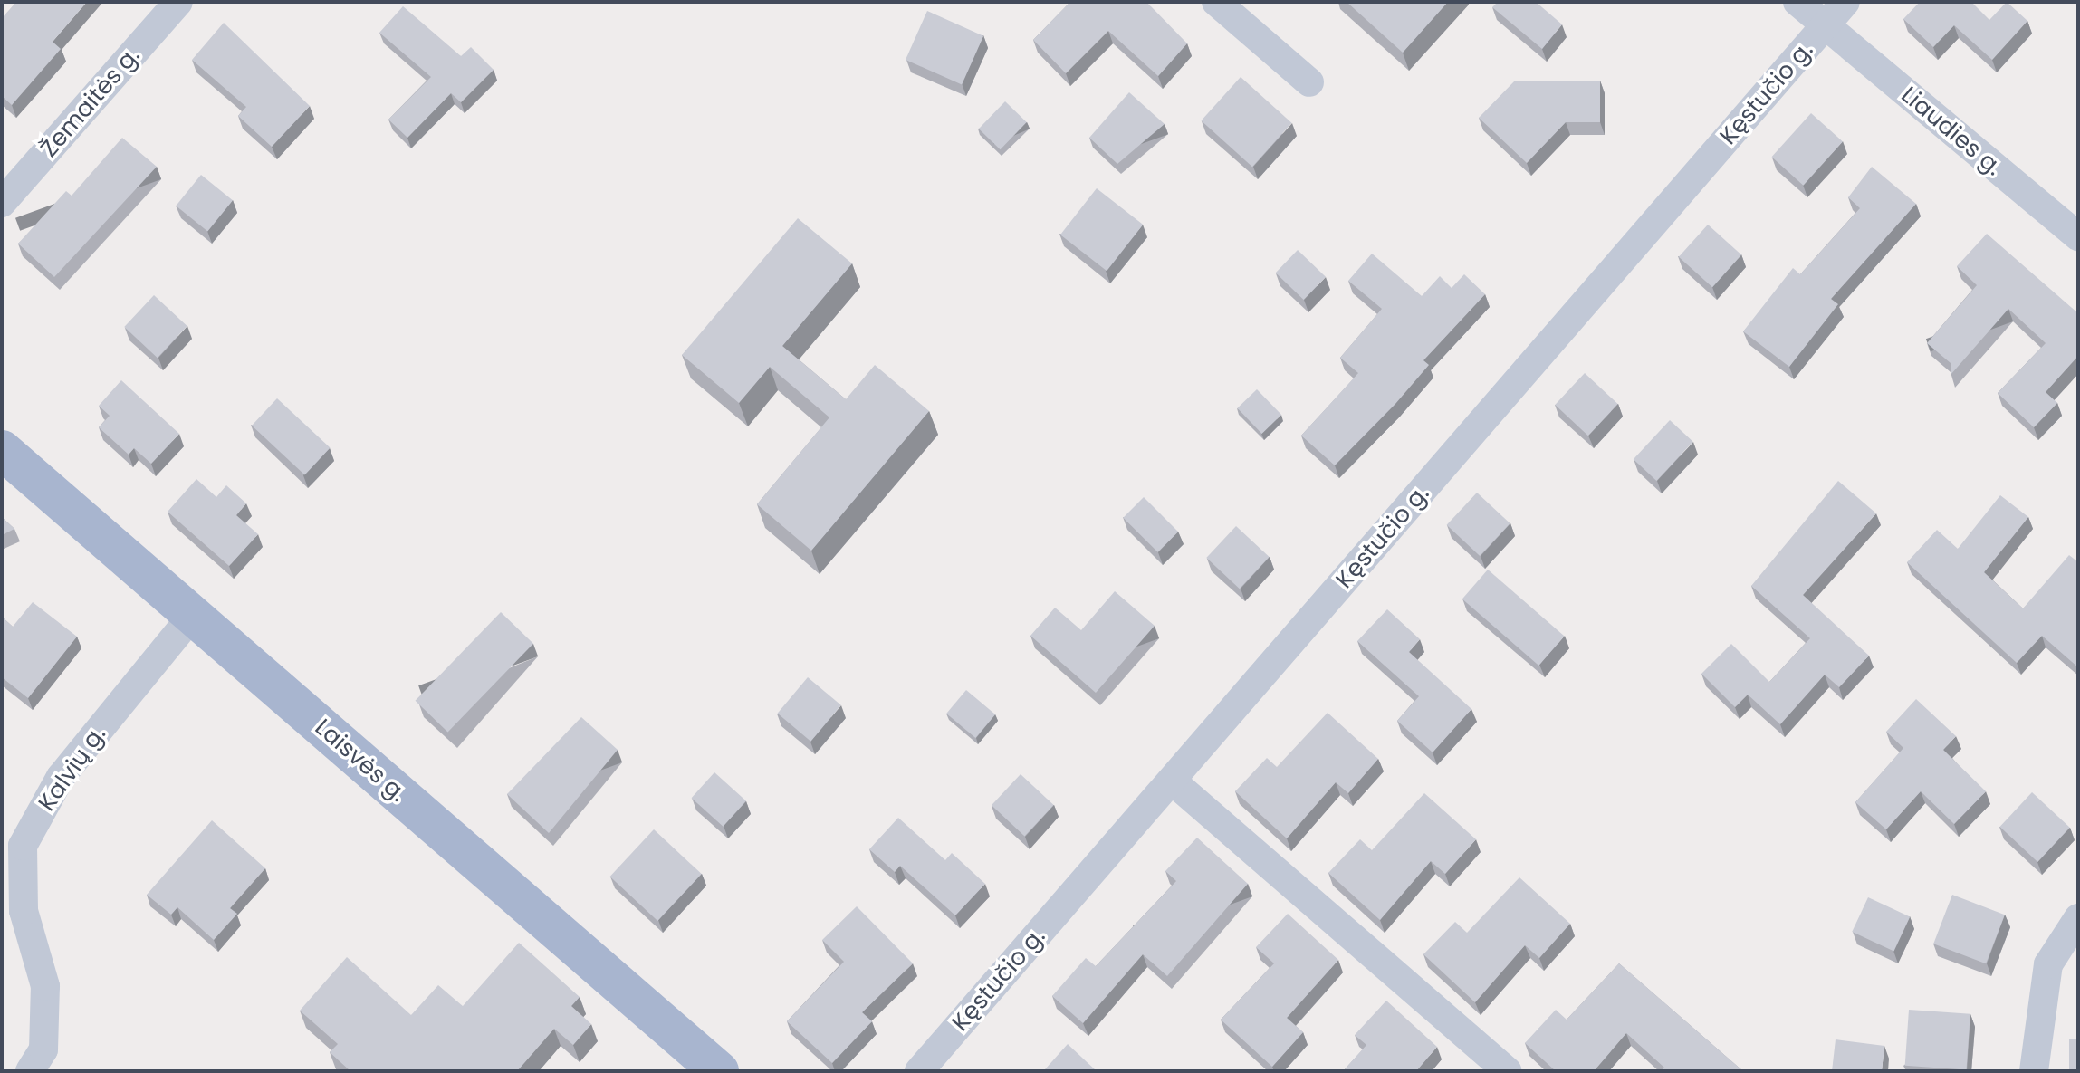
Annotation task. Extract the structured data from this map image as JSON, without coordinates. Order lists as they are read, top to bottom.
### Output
{
  "streets": {
    "main road": ["Laisvės g."],
    "street": [
      "Kęstučio g.",
      "Žemaitės g.",
      "Liaudies g.",
      "Kalvių g."
    ]
  },
  "crossings": [
    ["Kęstučio g.", "Liaudies g."],
    ["Laisvės g.", "Kalvių g."]
  ]
}
